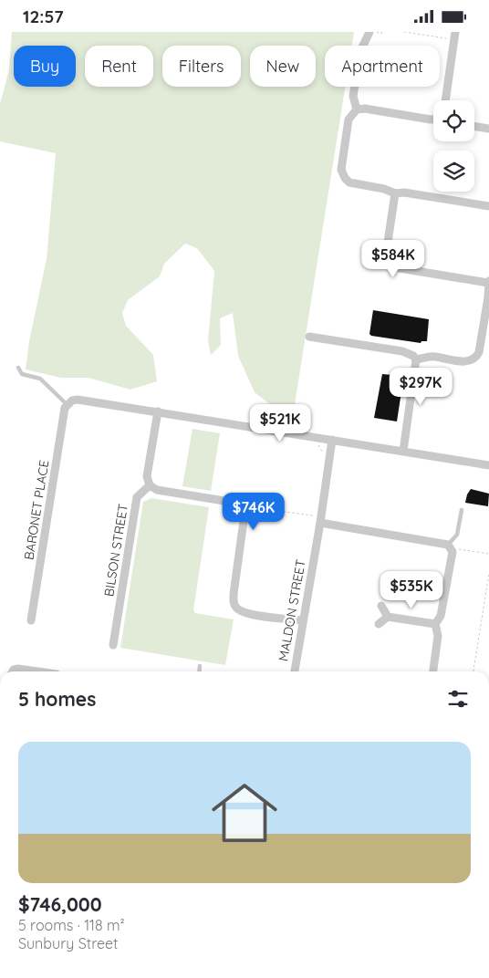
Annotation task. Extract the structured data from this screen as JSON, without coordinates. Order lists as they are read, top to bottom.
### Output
{
  "streets": {
    "street": ["BARONET PLACE", "BILSON STREET", "MALDON STREET"]
  },
  "page": {
    "status": "12:57",
    "chip": [
      "Buy",
      "Rent",
      "Filters",
      "New",
      "Apartment"
    ],
    "price": [
      "$584K",
      "$297K",
      "$521K",
      "$746K",
      "$535K"
    ],
    "heading": "5 homes",
    "list": [
      {
        "name": "$746,000",
        "note": "5 rooms · 118 m² · Sunbury Street"
      }
    ]
  }
}
